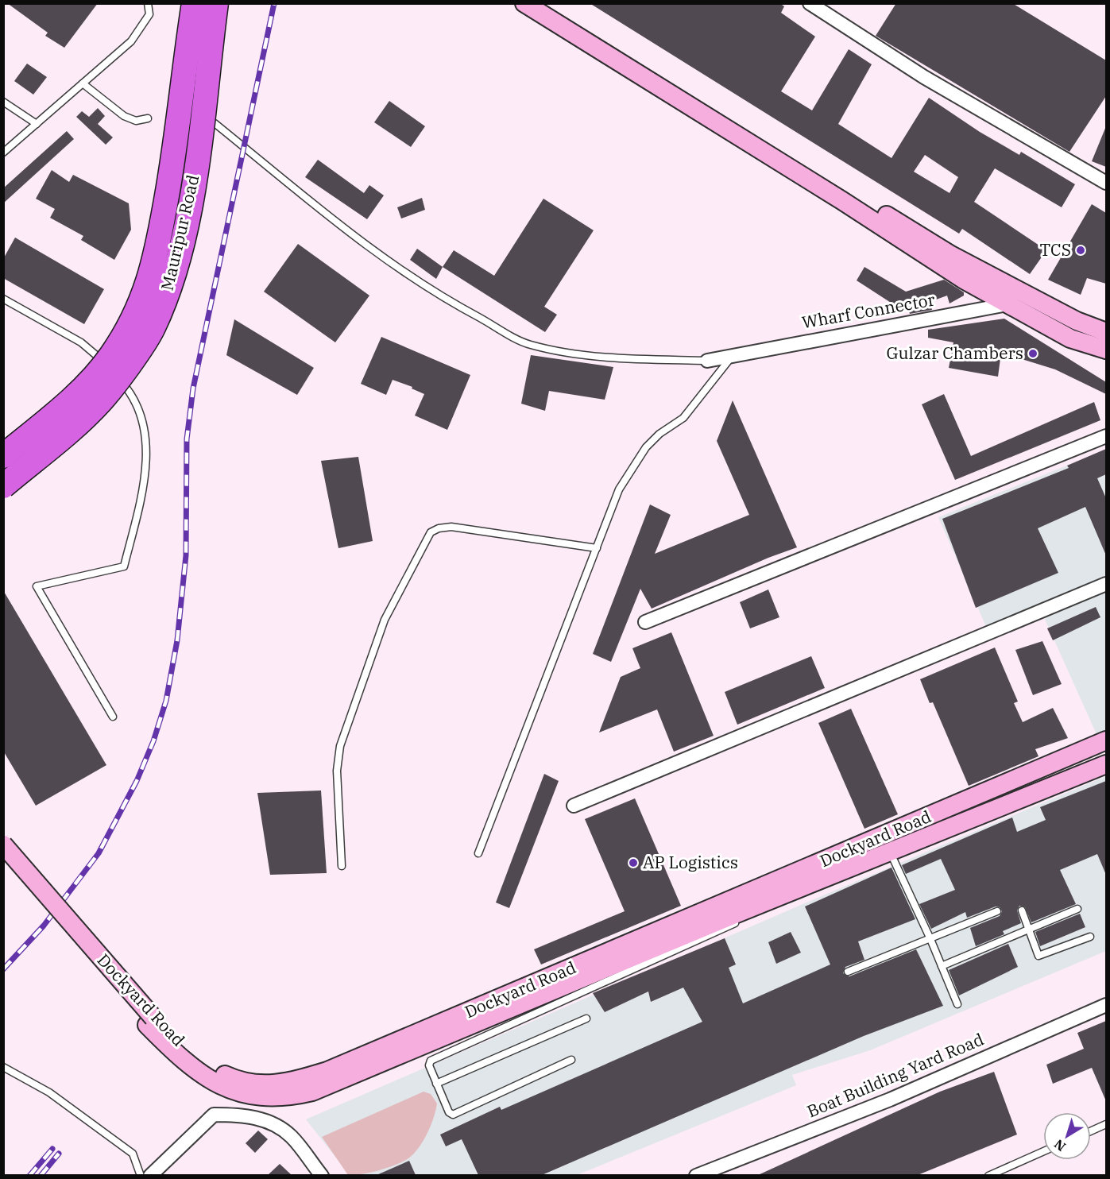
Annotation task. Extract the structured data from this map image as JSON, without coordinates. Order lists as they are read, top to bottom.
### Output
{
  "streets": {
    "highway": ["Mauripur Road"],
    "street": ["Wharf Connector", "Dockyard Road", "Boat Building Yard Road"]
  },
  "places": ["TCS", "Gulzar Chambers", "AP Logistics"],
  "north": "bottom left"
}
